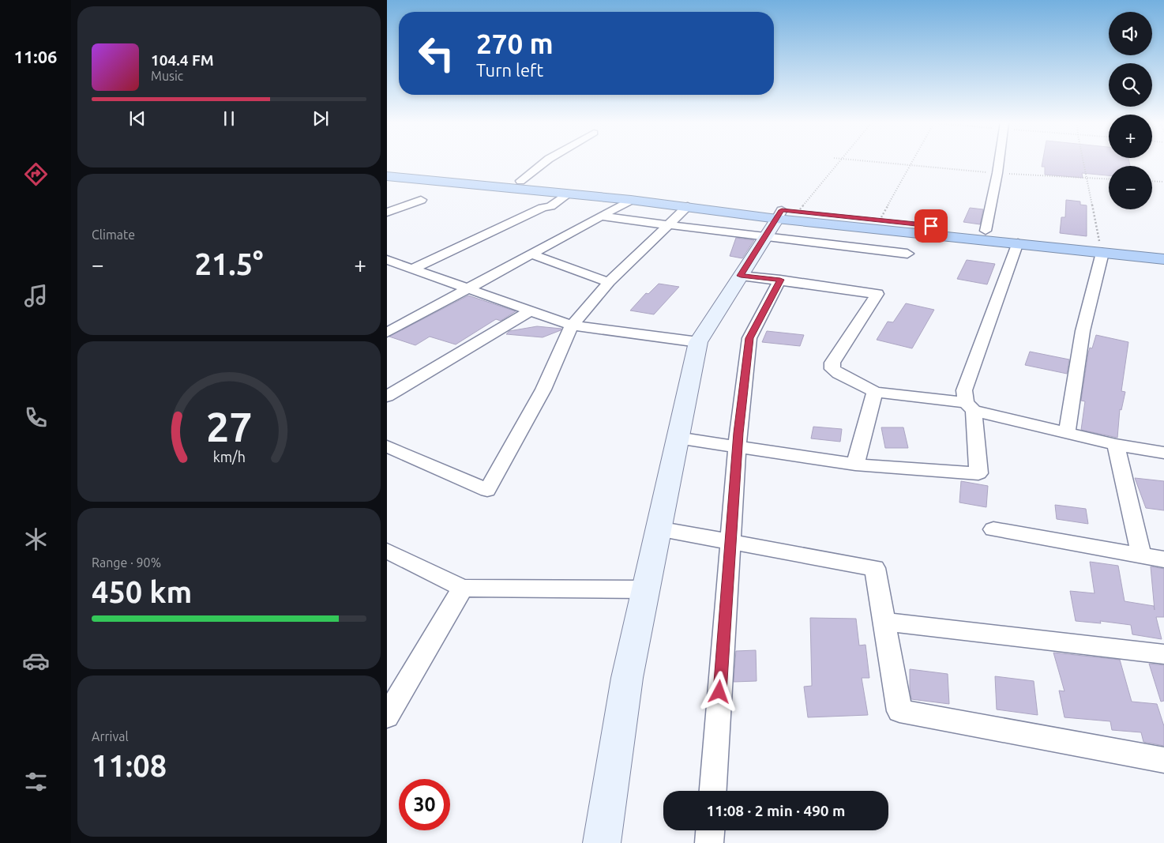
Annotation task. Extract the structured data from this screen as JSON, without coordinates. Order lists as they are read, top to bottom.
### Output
{
  "page": {
    "tabs": "11:06",
    "map_buttons": ["+", "−"],
    "turn": ["270 m", "Turn left"],
    "song": ["104.4 FM", "Music"],
    "tile": [
      "Climate",
      ["Range · 90%", "450 km"],
      ["Arrival", "11:08"]
    ],
    "heat": ["−", "21.5°", "+"],
    "limit": "30",
    "trip": "11:08 · 2 min · 490 m",
    "gauge": ["27", "km/h"]
  }
}
